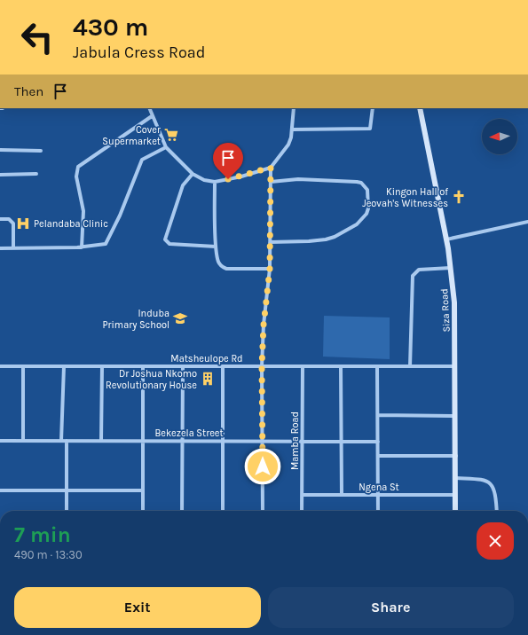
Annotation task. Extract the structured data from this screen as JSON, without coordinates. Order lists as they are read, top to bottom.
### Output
{
  "streets": {
    "street": [
      "Siza Road",
      "Matsheulope Rd",
      "Bekezela Street",
      "Mamba Road",
      "Ngena St"
    ]
  },
  "crossings": [
    ["Siza Road", "Matsheulope Rd"],
    ["Siza Road", "Ngena St"],
    ["Matsheulope Rd", "Mamba Road"],
    ["Bekezela Street", "Mamba Road"],
    ["Mamba Road", "Ngena St"]
  ],
  "places": {
    "supermarket": ["Cover Supermarket"],
    "church": ["Kingon Hall of Jeovah's Witnesses"],
    "hospital": ["Pelandaba Clinic"],
    "school or university": ["Induba Primary School"],
    "building": ["Dr Joshua Nkomo Revolutionary House"]
  },
  "north": "left",
  "page": {
    "turn": ["430 m", "Jabula Cress Road"],
    "then": "Then",
    "heading": ["7 min", "490 m · 13:30"],
    "buttons": ["Exit", "Share"]
  }
}
